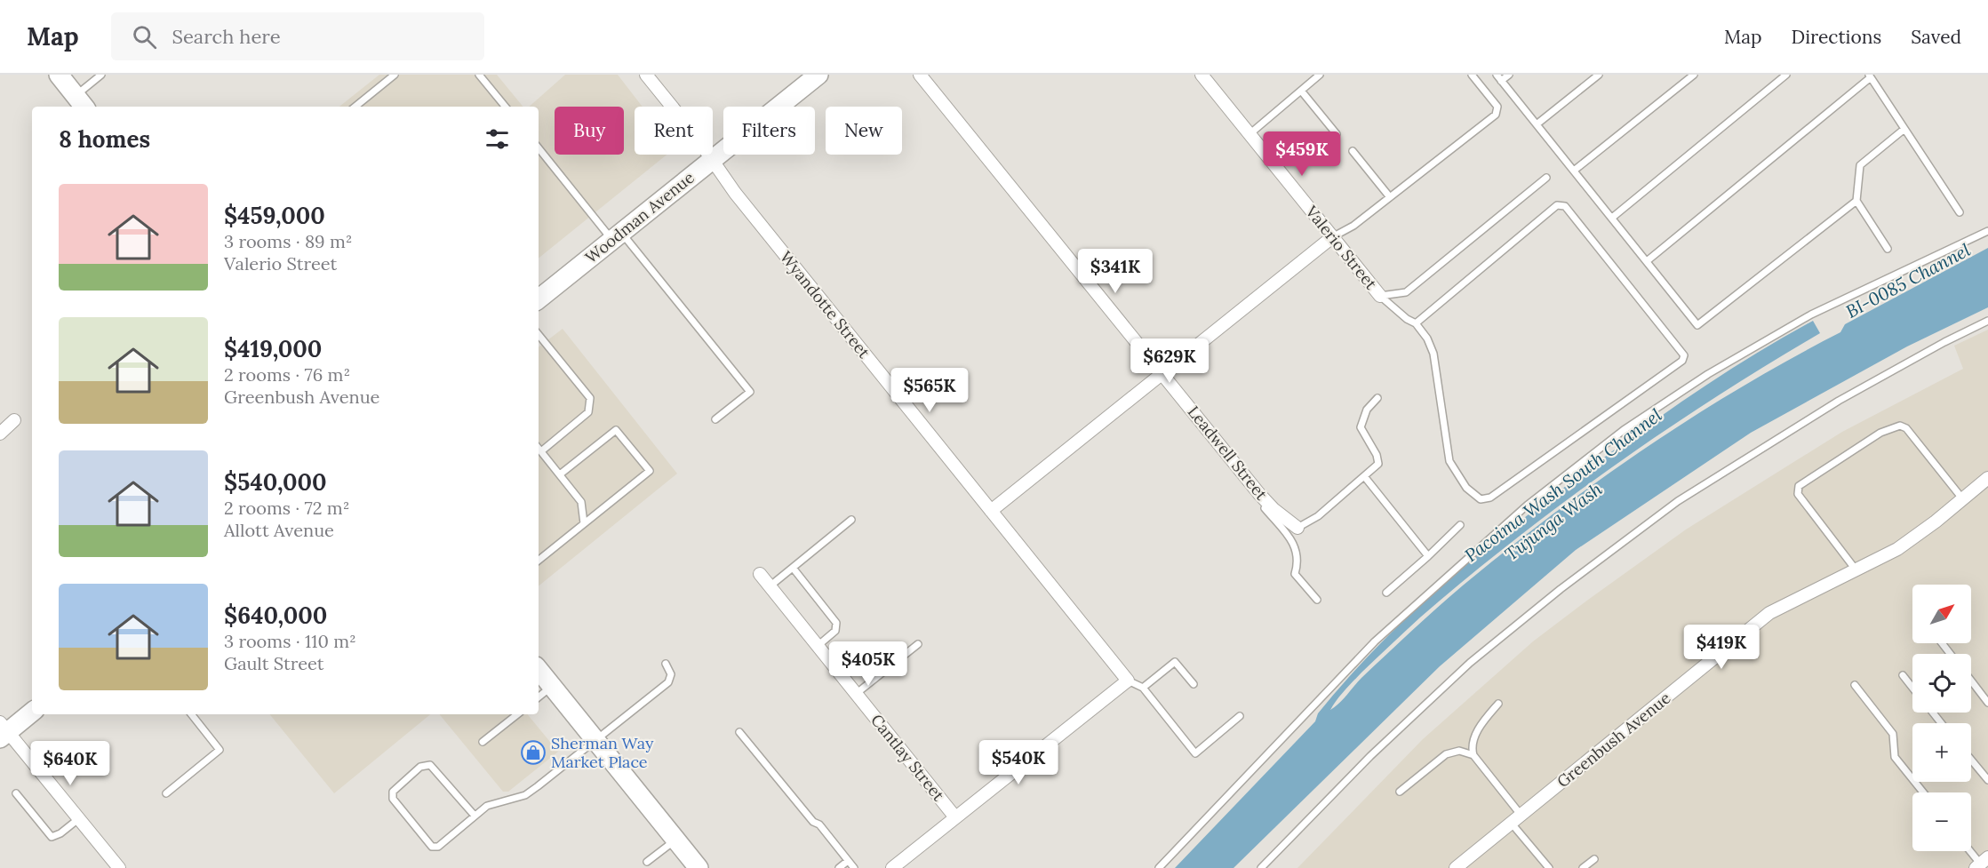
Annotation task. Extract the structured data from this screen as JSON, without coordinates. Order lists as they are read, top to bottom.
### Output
{
  "streets": {
    "main road": ["Woodman Avenue"],
    "street": [
      "Valerio Street",
      "Wyandotte Street",
      "Leadwell Street",
      "Greenbush Avenue",
      "Cantlay Street"
    ]
  },
  "crossings": [
    ["Woodman Avenue", "Wyandotte Street"]
  ],
  "water": ["BI-0085 Channel", "Pacoima Wash South Channel", "Tujunga Wash"],
  "places": {
    "shop": ["Sherman Way Market Place"]
  },
  "north": "top right",
  "page": {
    "header": "Map",
    "search": "Search here",
    "nav": ["Map", "Directions", "Saved"],
    "chip": [
      "Buy",
      "Rent",
      "Filters",
      "New"
    ],
    "heading": "8 homes",
    "price": [
      "$459K",
      "$341K",
      "$629K",
      "$565K",
      "$419K",
      "$405K",
      "$540K",
      "$640K"
    ],
    "list": [
      {
        "name": "$459,000",
        "note": "3 rooms · 89 m² · Valerio Street"
      },
      {
        "name": "$419,000",
        "note": "2 rooms · 76 m² · Greenbush Avenue"
      },
      {
        "name": "$540,000",
        "note": "2 rooms · 72 m² · Allott Avenue"
      },
      {
        "name": "$640,000",
        "note": "3 rooms · 110 m² · Gault Street"
      }
    ],
    "map_buttons": ["+", "−"]
  }
}
